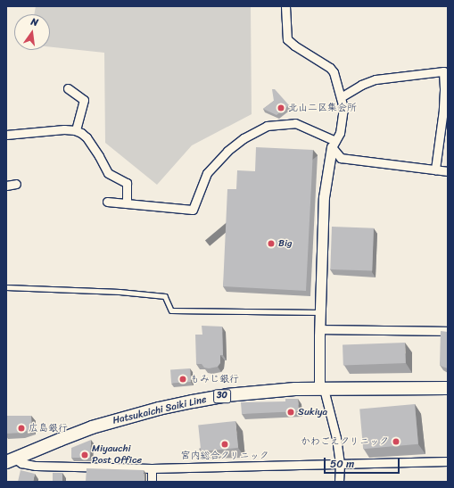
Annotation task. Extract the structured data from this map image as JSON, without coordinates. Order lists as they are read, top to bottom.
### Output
{
  "streets": {
    "main road": ["30", "Hatsukaichi Saiki Line"]
  },
  "places": [
    "北山二区集会所",
    "Big",
    "もみじ銀行",
    "Sukiya",
    "広島銀行",
    "かわごえクリニック",
    "宮内総合クリニック",
    "Miyauchi Post Office"
  ],
  "scale_bar": "50 m",
  "north": "top"
}
